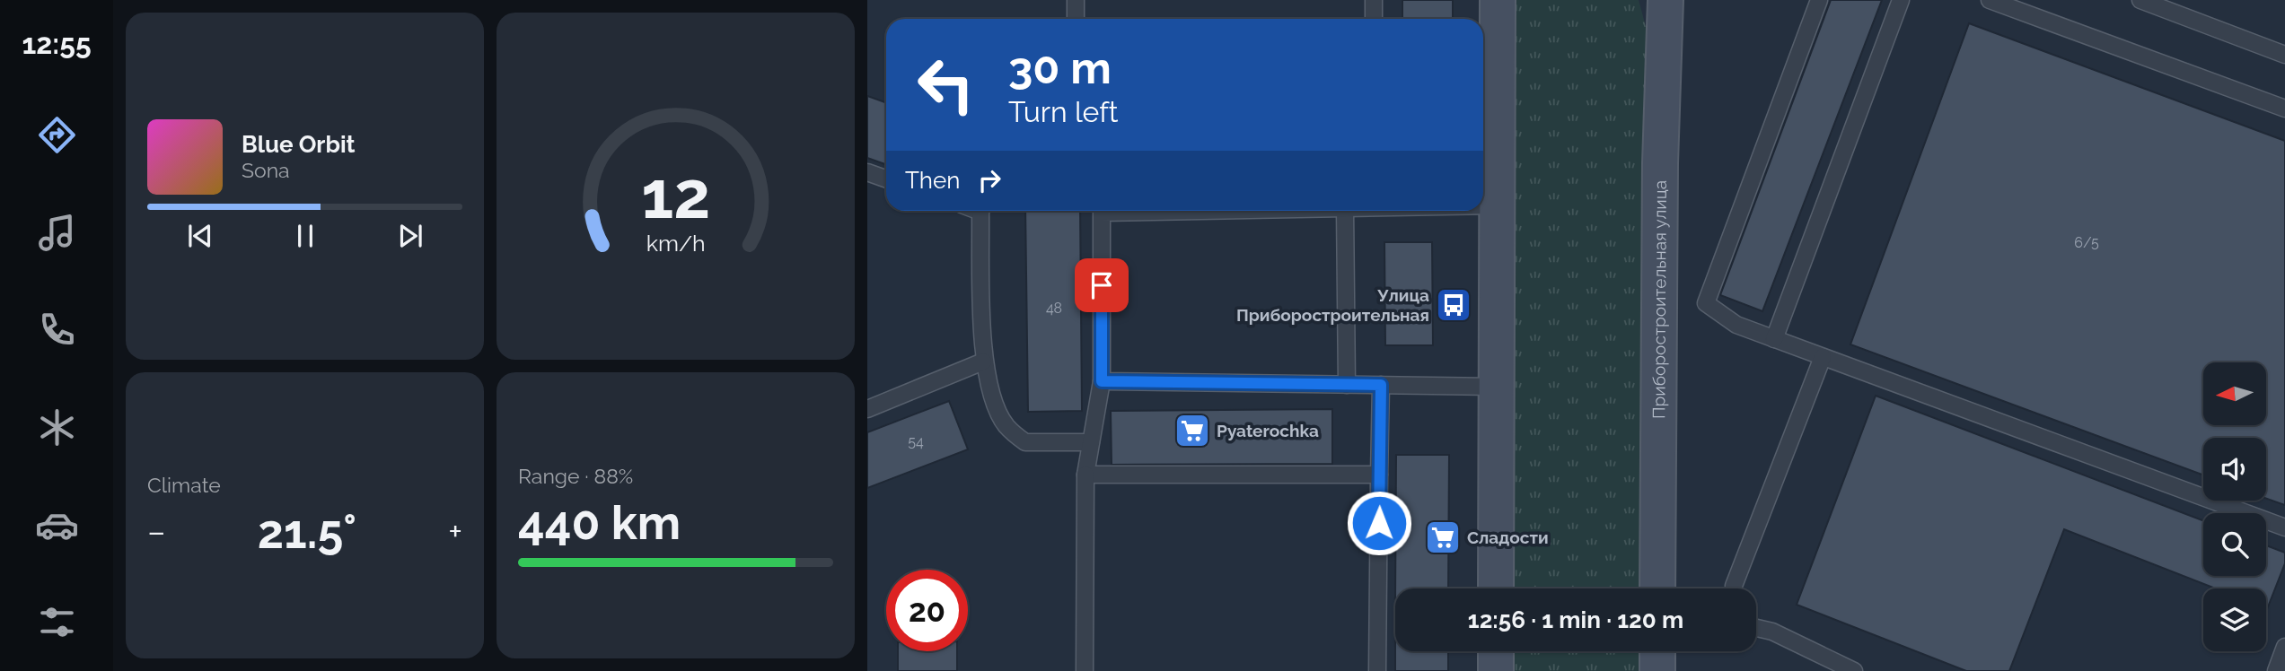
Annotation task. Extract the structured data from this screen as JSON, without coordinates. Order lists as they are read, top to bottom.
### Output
{
  "streets": {
    "main road": ["Приборостроительная улица"]
  },
  "places": {
    "bus stop": ["Улица Приборостроительная"],
    "supermarket": ["Pyaterochka", "Сладости"]
  },
  "house_numbers": ["6/5", "48", "54"],
  "north": "left",
  "page": {
    "tabs": "12:55",
    "turn": ["30 m", "Turn left"],
    "song": ["Blue Orbit", "Sona"],
    "then": "Then",
    "tile": [
      "Climate",
      ["Range · 88%", "440 km"]
    ],
    "heat": ["−", "21.5°", "+"],
    "limit": "20",
    "trip": "12:56 · 1 min · 120 m",
    "gauge": ["12", "km/h"]
  }
}
